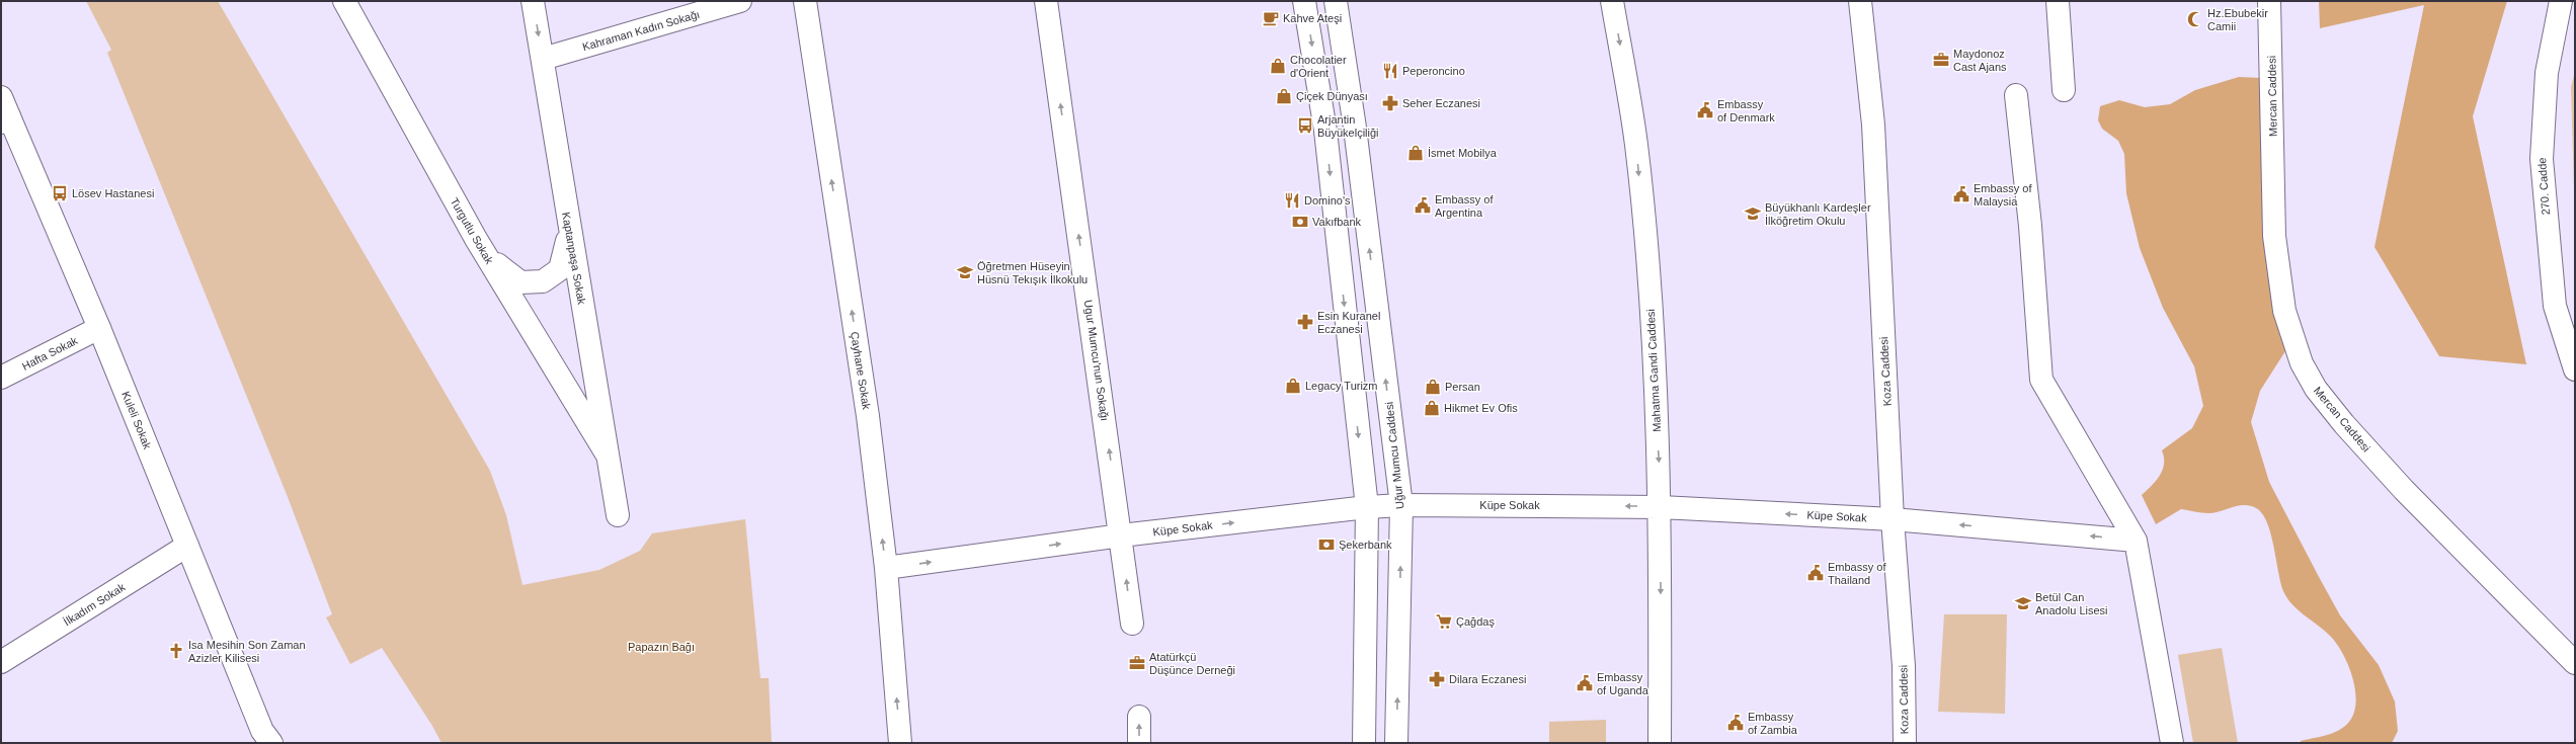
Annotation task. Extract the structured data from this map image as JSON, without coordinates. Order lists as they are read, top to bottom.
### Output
{
  "streets": {
    "street": [
      "Kahraman Kadın Sokağı",
      "Mercan Caddesi",
      "270. Cadde",
      "Turgutlu Sokak",
      "Kaptanpaşa Sokak",
      "Hafta Sokak",
      "Ugur Mumcu'nun Sokağı",
      "Çayhane Sokak",
      "Mahatma Gandi Caddesi",
      "Koza Caddesi",
      "Kuleli Sokak",
      "Uğur Mumcu Caddesi",
      "Küpe Sokak",
      "İlkadım Sokak"
    ]
  },
  "crossings": [
    ["Kahraman Kadın Sokağı", "Kaptanpaşa Sokak"],
    ["Turgutlu Sokak", "Kaptanpaşa Sokak"],
    ["Hafta Sokak", "Kuleli Sokak"],
    ["Ugur Mumcu'nun Sokağı", "Küpe Sokak"],
    ["Çayhane Sokak", "Küpe Sokak"],
    ["Mahatma Gandi Caddesi", "Küpe Sokak"],
    ["Koza Caddesi", "Küpe Sokak"],
    ["Kuleli Sokak", "İlkadım Sokak"],
    ["Uğur Mumcu Caddesi", "Küpe Sokak"]
  ],
  "one_way": ["Ugur Mumcu'nun Sokağı", "Çayhane Sokak", "Mahatma Gandi Caddesi"],
  "parks": ["Papazın Bağı"],
  "places": {
    "cafe": ["Kahve Ateşi"],
    "mosque": ["Hz.Ebubekir Camii"],
    "office": ["Maydonoz Cast Ajans", "Atatürkçü Düşünce Derneği"],
    "shop": [
      "Chocolatier d'Orient",
      "Çiçek Dünyası",
      "İsmet Mobilya",
      "Legacy Turizm",
      "Persan",
      "Hikmet Ev Ofis"
    ],
    "restaurant": ["Peperoncino", "Domino's"],
    "pharmacy": ["Seher Eczanesi", "Esin Kuranel Eczanesi", "Dilara Eczanesi"],
    "public building": [
      "Embassy of Denmark",
      "Embassy of Malaysia",
      "Embassy of Argentina",
      "Embassy of Thailand",
      "Embassy of Uganda",
      "Embassy of Zambia"
    ],
    "bus stop": ["Arjantin Büyükelçiliği", "Lösev Hastanesi"],
    "school or university": ["Büyükhanlı Kardeşler İlköğretim Okulu", "Öğretmen Hüseyin Hüsnü Tekışık İlkokulu", "Betül Can Anadolu Lisesi"],
    "bank": ["Vakıfbank", "Şekerbank"],
    "supermarket": ["Çağdaş"],
    "church": ["Isa Mesihin Son Zaman Azizler Kilisesi"]
  }
}
